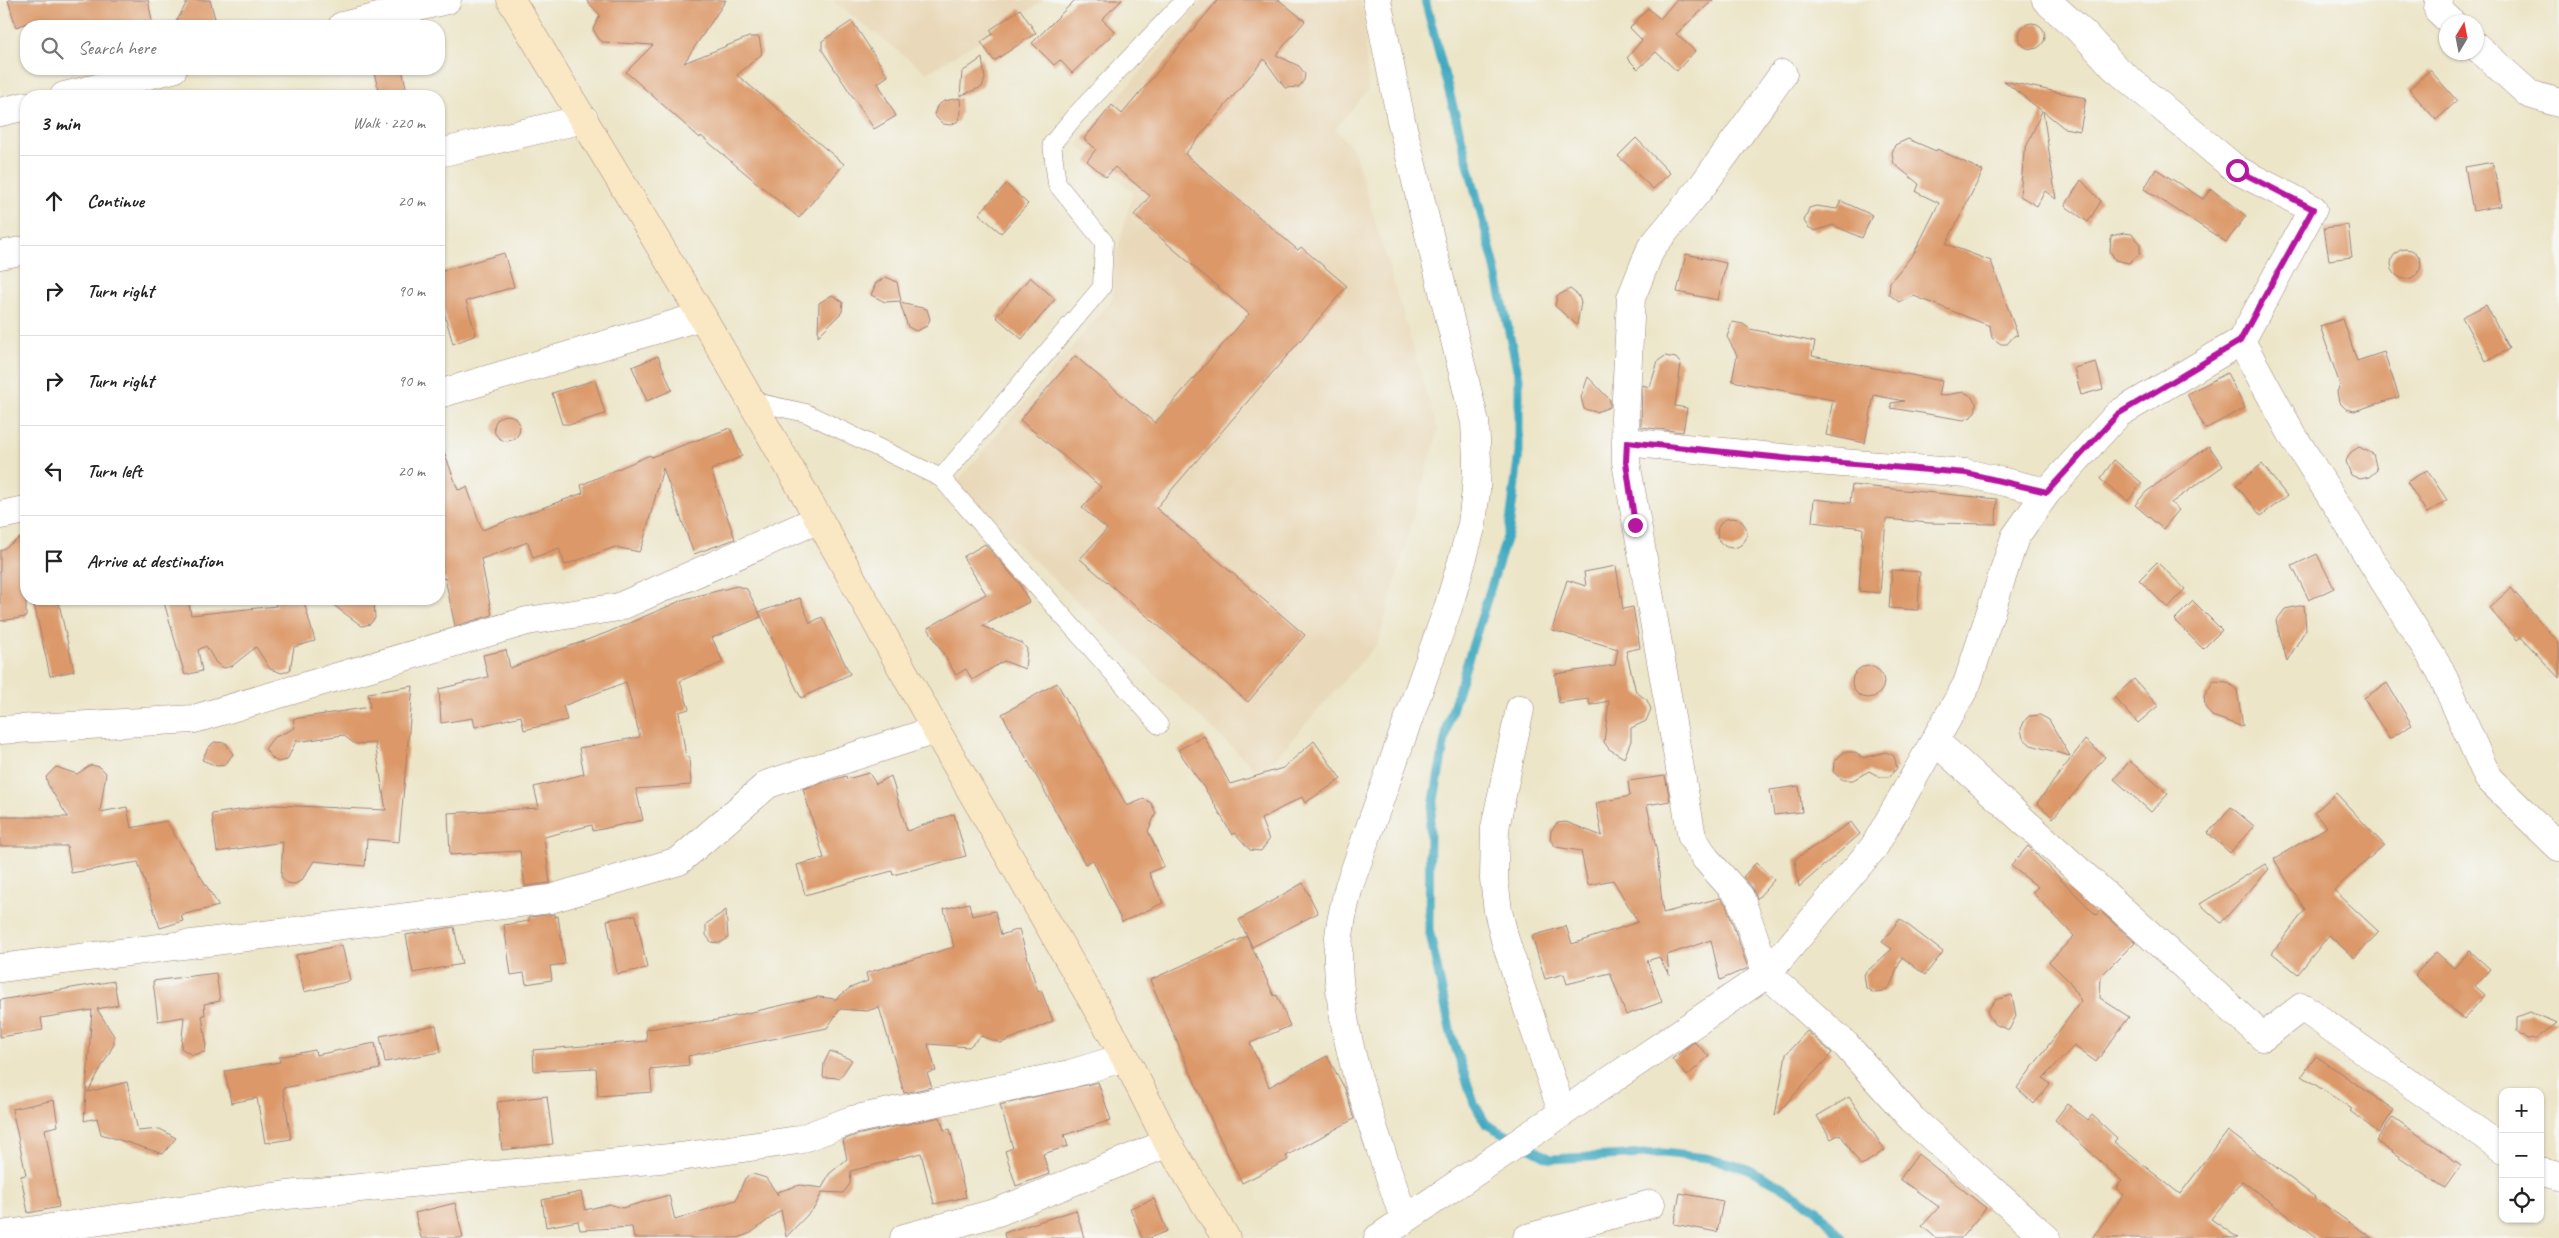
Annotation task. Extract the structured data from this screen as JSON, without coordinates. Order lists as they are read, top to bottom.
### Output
{
  "north": "top",
  "page": {
    "search": "Search here",
    "heading": ["3 min", "Walk · 220 m"],
    "list": [
      ["Continue", "20 m"],
      ["Turn right", "90 m"],
      ["Turn right", "90 m"],
      ["Turn left", "20 m"],
      "Arrive at destination"
    ],
    "map_buttons": ["+", "−"]
  }
}
